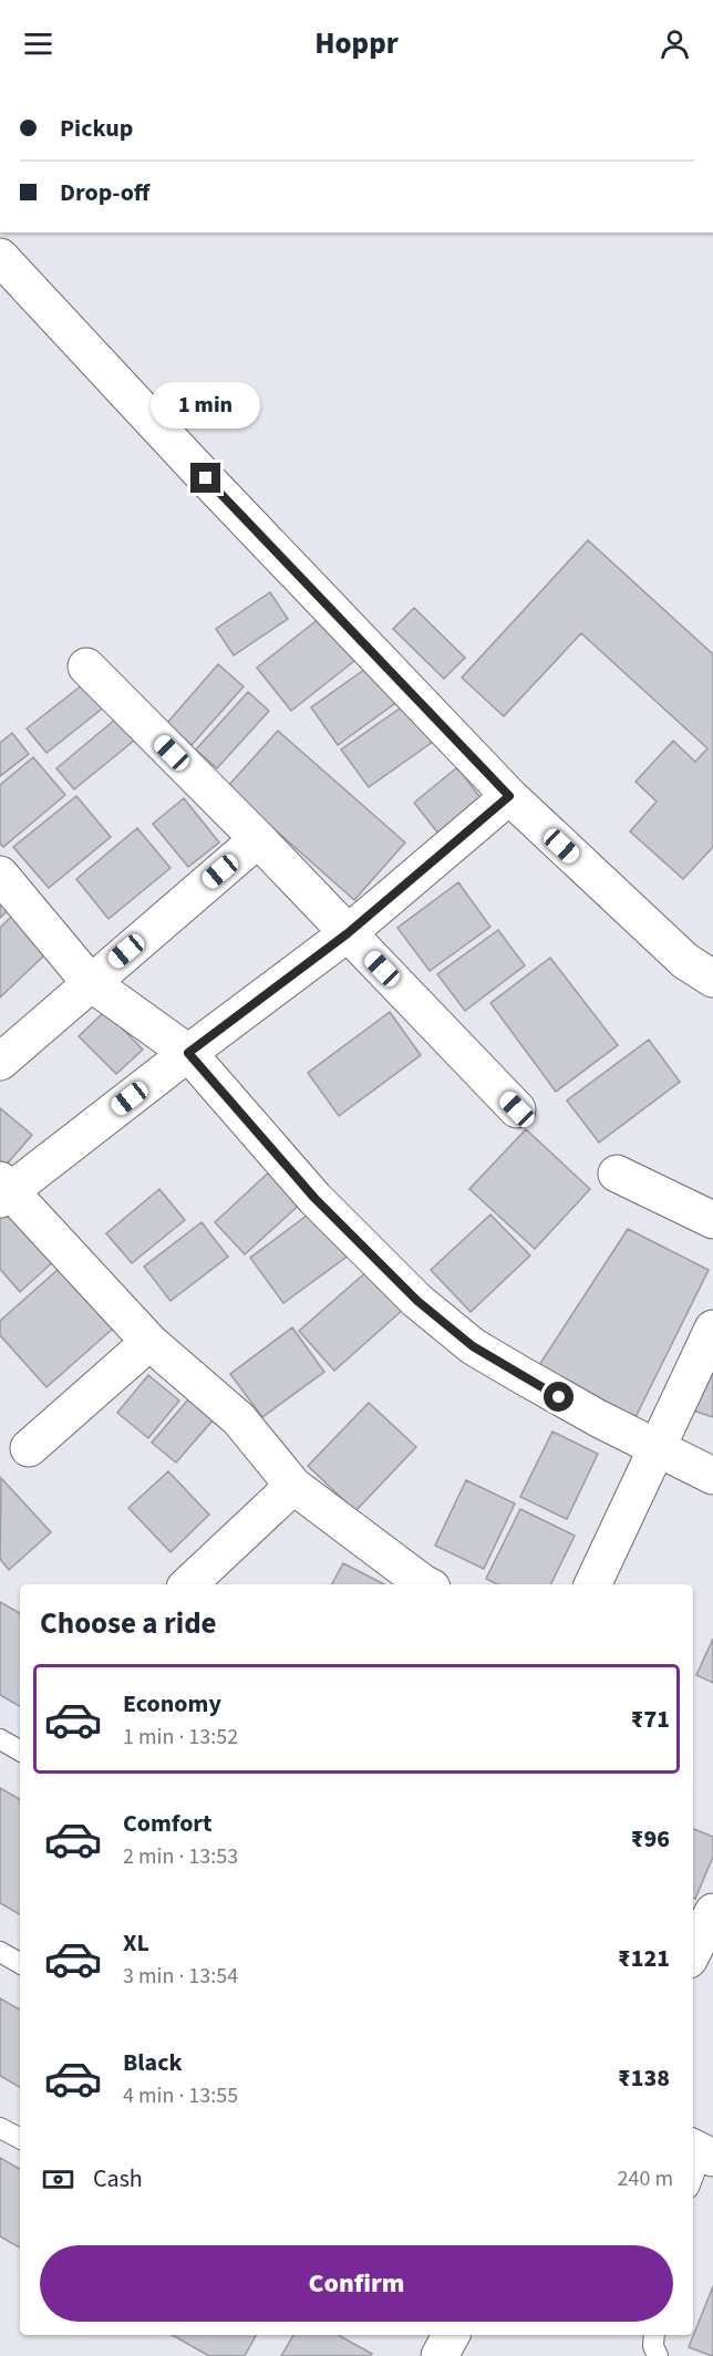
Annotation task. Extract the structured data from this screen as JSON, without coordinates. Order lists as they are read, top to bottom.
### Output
{
  "page": {
    "header": "Hoppr",
    "banner": ["Pickup", "Drop-off"],
    "bubble": "1 min",
    "heading": "Choose a ride",
    "list": [
      {
        "name": "Economy",
        "note": "1 min · 13:52",
        "value": "₹71"
      },
      {
        "name": "Comfort",
        "note": "2 min · 13:53",
        "value": "₹96"
      },
      {
        "name": "XL",
        "note": "3 min · 13:54",
        "value": "₹121"
      },
      {
        "name": "Black",
        "note": "4 min · 13:55",
        "value": "₹138"
      }
    ],
    "pay": ["Cash", "240 m"],
    "buttons": "Confirm"
  }
}
